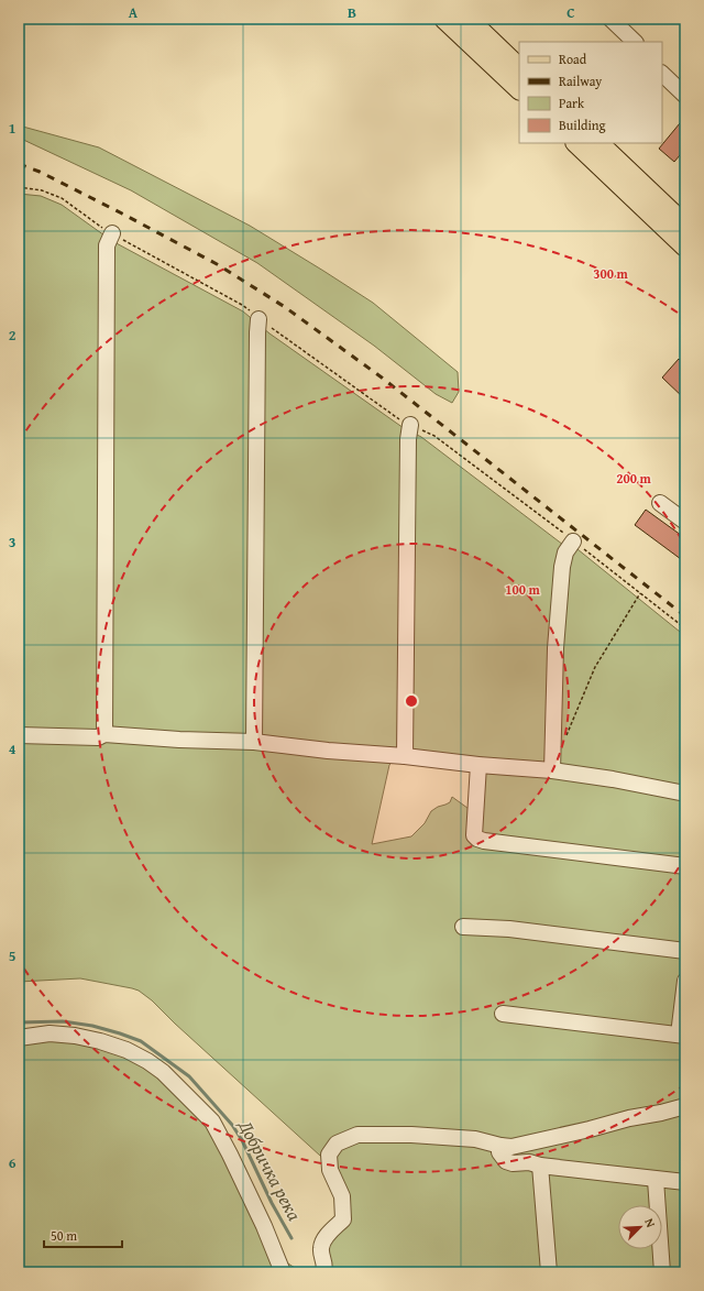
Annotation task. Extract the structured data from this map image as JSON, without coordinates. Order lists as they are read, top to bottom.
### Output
{
  "water": ["Добричка река"],
  "legend": [
    "Road",
    "Railway",
    "Park",
    "Building"
  ],
  "scale_bar": "50 m",
  "north": "top right",
  "grid": {
    "columns": ["A", "B", "C"],
    "rows": [
      "1",
      "2",
      "3",
      "4",
      "5",
      "6"
    ]
  },
  "rings": ["300 m", "200 m", "100 m"]
}
